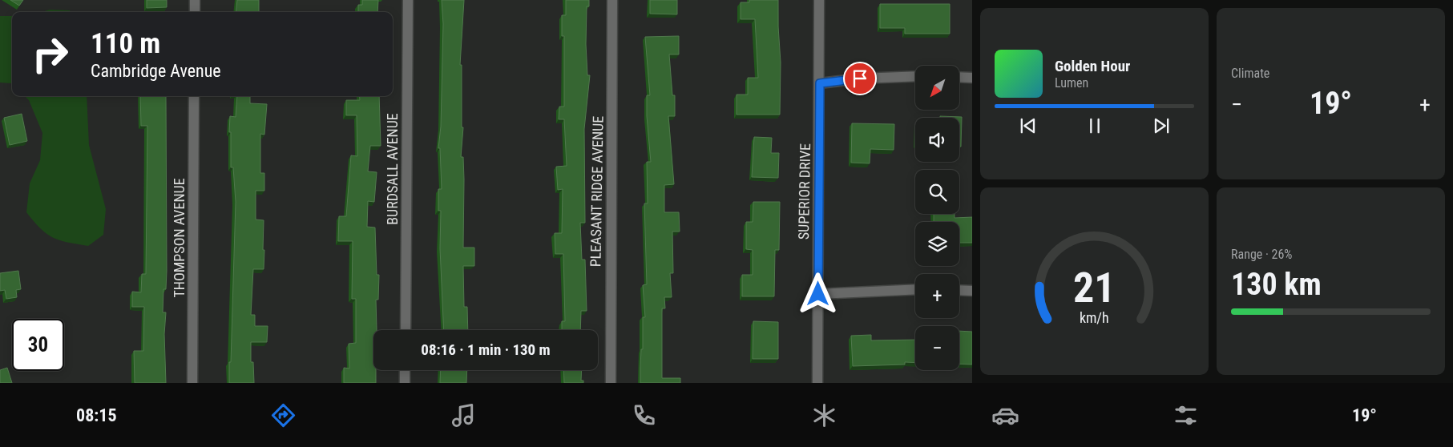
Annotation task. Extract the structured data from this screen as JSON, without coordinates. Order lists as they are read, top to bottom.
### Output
{
  "streets": {
    "street": [
      "BURDSALL AVENUE",
      "PLEASANT RIDGE AVENUE",
      "SUPERIOR DRIVE",
      "THOMPSON AVENUE"
    ]
  },
  "north": "bottom left",
  "page": {
    "tile": [
      "Climate",
      ["Range · 26%", "130 km"]
    ],
    "turn": ["110 m", "Cambridge Avenue"],
    "song": ["Golden Hour", "Lumen"],
    "map_buttons": ["+", "−"],
    "heat": ["−", "19°", "+"],
    "limit": "30",
    "trip": "08:16 · 1 min · 130 m",
    "tabs": ["08:15", "19°"],
    "gauge": ["21", "km/h"]
  }
}
